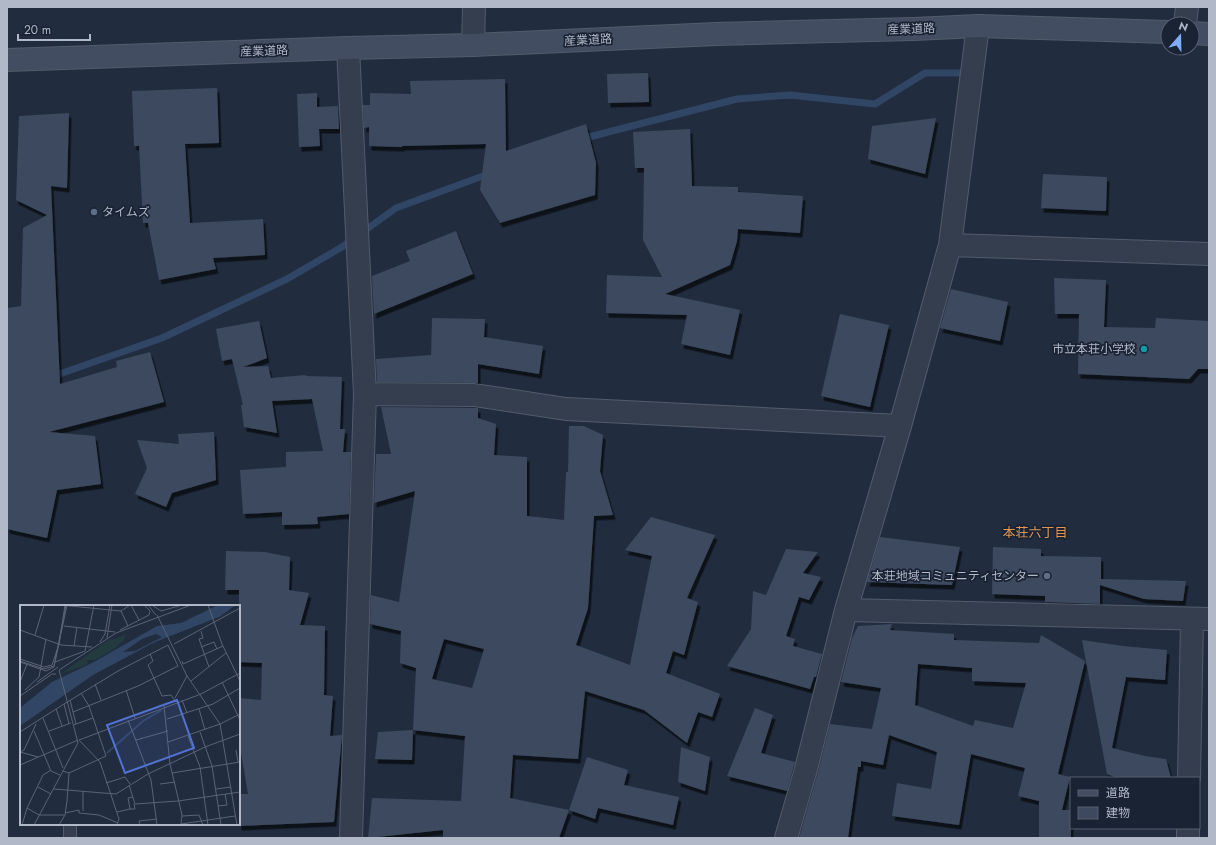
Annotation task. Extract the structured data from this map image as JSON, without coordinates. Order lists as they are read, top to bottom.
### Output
{
  "streets": {
    "street": ["産業道路"]
  },
  "districts": ["本荘六丁目"],
  "places": ["タイムズ", "市立本荘小学校", "本荘地域コミュニティセンター"],
  "legend": ["道路", "建物"],
  "scale_bar": "20 m",
  "north": "top"
}
